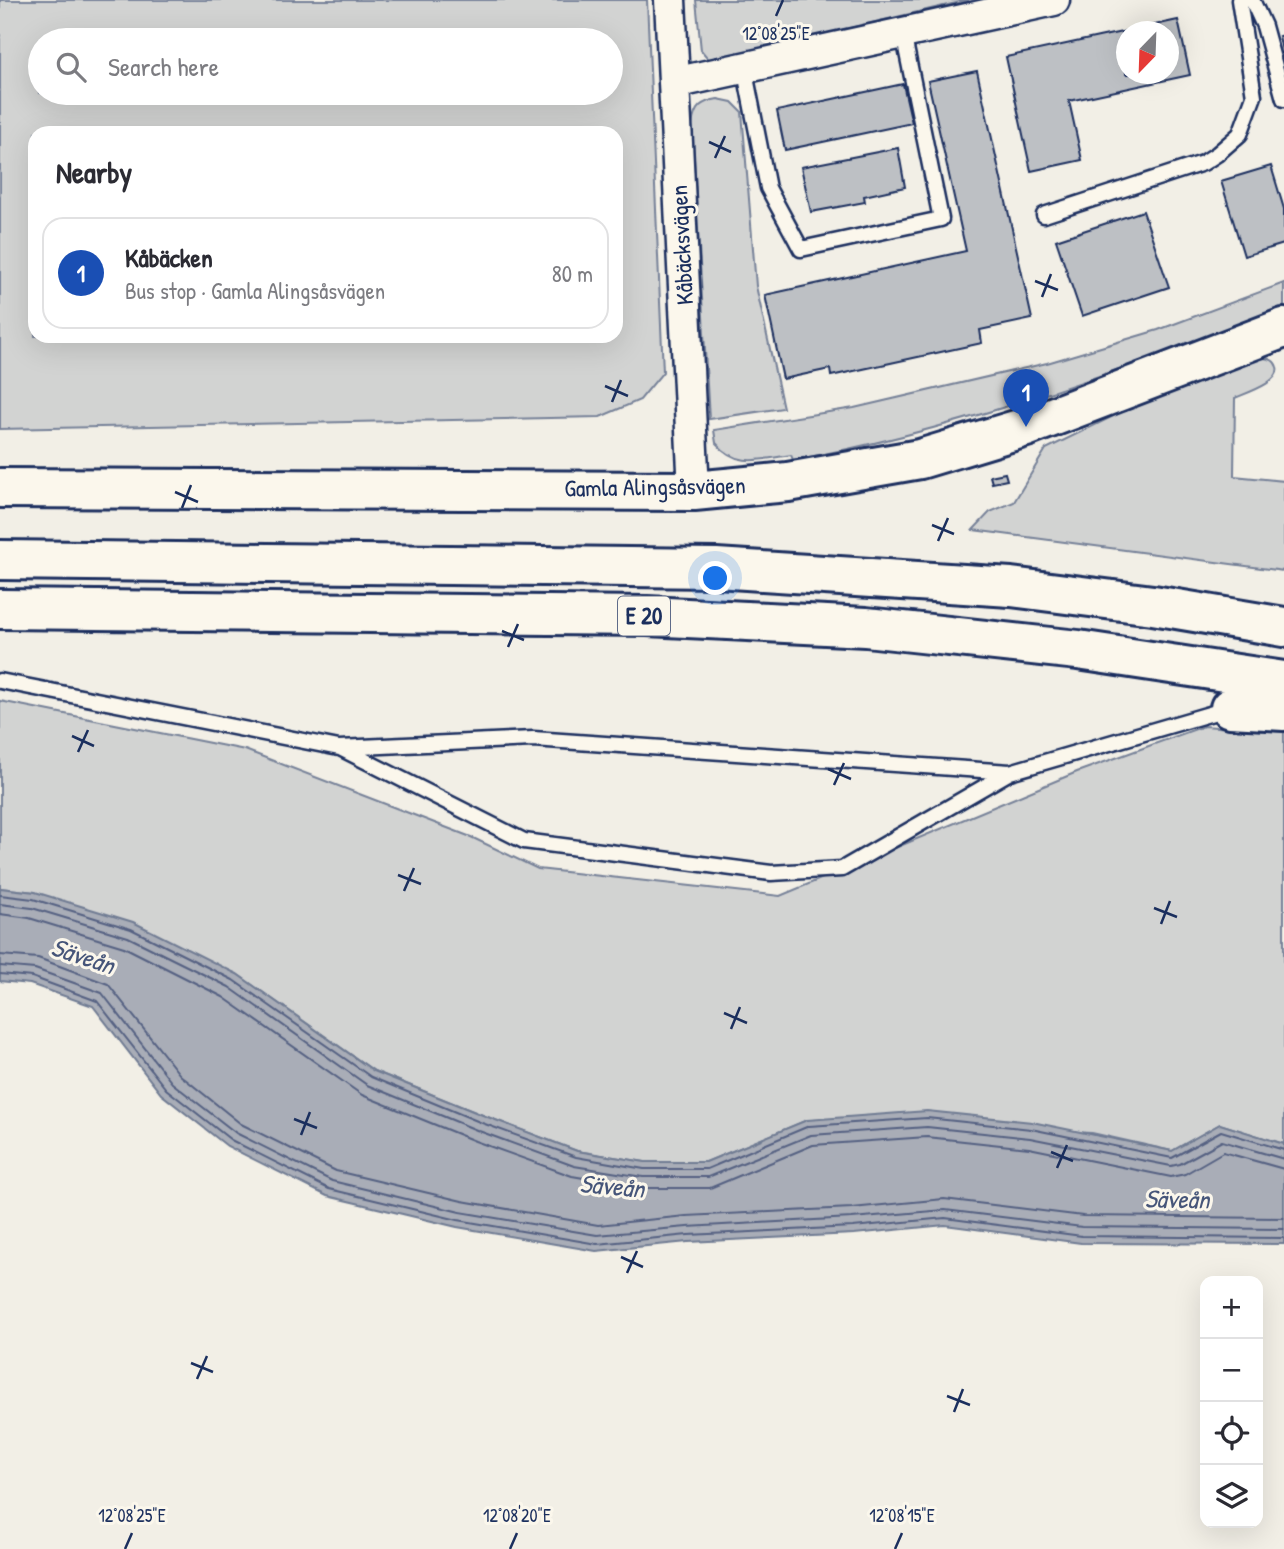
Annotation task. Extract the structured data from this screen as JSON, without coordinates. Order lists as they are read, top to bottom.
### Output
{
  "streets": {
    "main road": ["Gamla Alingsåsvägen", "E 20"],
    "street": ["Kåbäcksvägen"]
  },
  "crossings": [
    ["Kåbäcksvägen", "Gamla Alingsåsvägen"]
  ],
  "water": ["Säveån"],
  "north": "bottom left",
  "page": {
    "search": "Search here",
    "heading": "Nearby",
    "list": [
      {
        "mark": "1",
        "name": "Kåbäcken",
        "note": "Bus stop · Gamla Alingsåsvägen",
        "value": "80 m"
      }
    ],
    "pins": "1",
    "map_buttons": ["+", "−"]
  },
  "coordinates": ["12°08'25\"E", "12°08'20\"E", "12°08'15\"E"]
}
